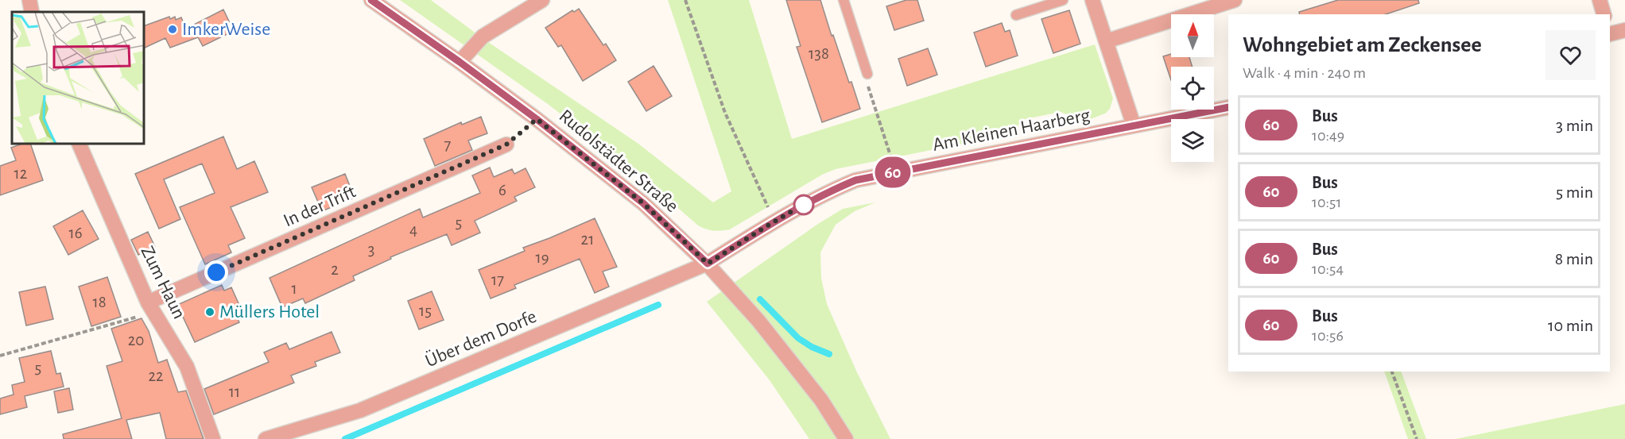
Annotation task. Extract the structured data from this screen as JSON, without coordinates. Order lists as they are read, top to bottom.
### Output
{
  "streets": {
    "street": [
      "Am Kleinen Haarberg",
      "Rudolstädter Straße",
      "In der Trift",
      "Zum Haun",
      "Über dem Dorfe"
    ]
  },
  "crossings": [
    ["Am Kleinen Haarberg", "Rudolstädter Straße"],
    ["Am Kleinen Haarberg", "Über dem Dorfe"],
    ["Rudolstädter Straße", "Über dem Dorfe"],
    ["In der Trift", "Zum Haun"]
  ],
  "places": ["ImkerWeise", "Müllers Hotel"],
  "lines": ["bus line 60"],
  "house_numbers": [
    "138",
    "7",
    "12",
    "6",
    "5",
    "4",
    "16",
    "21",
    "3",
    "19",
    "2",
    "17",
    "1",
    "18",
    "15",
    "20",
    "5",
    "22",
    "11"
  ],
  "north": "top",
  "page": {
    "on_map": "60",
    "heading": ["Wohngebiet am Zeckensee", "Walk · 4 min · 240 m"],
    "list": [
      {
        "mark": "60",
        "name": "Bus",
        "note": "10:49",
        "value": "3 min"
      },
      {
        "mark": "60",
        "name": "Bus",
        "note": "10:51",
        "value": "5 min"
      },
      {
        "mark": "60",
        "name": "Bus",
        "note": "10:54",
        "value": "8 min"
      },
      {
        "mark": "60",
        "name": "Bus",
        "note": "10:56",
        "value": "10 min"
      }
    ]
  }
}
